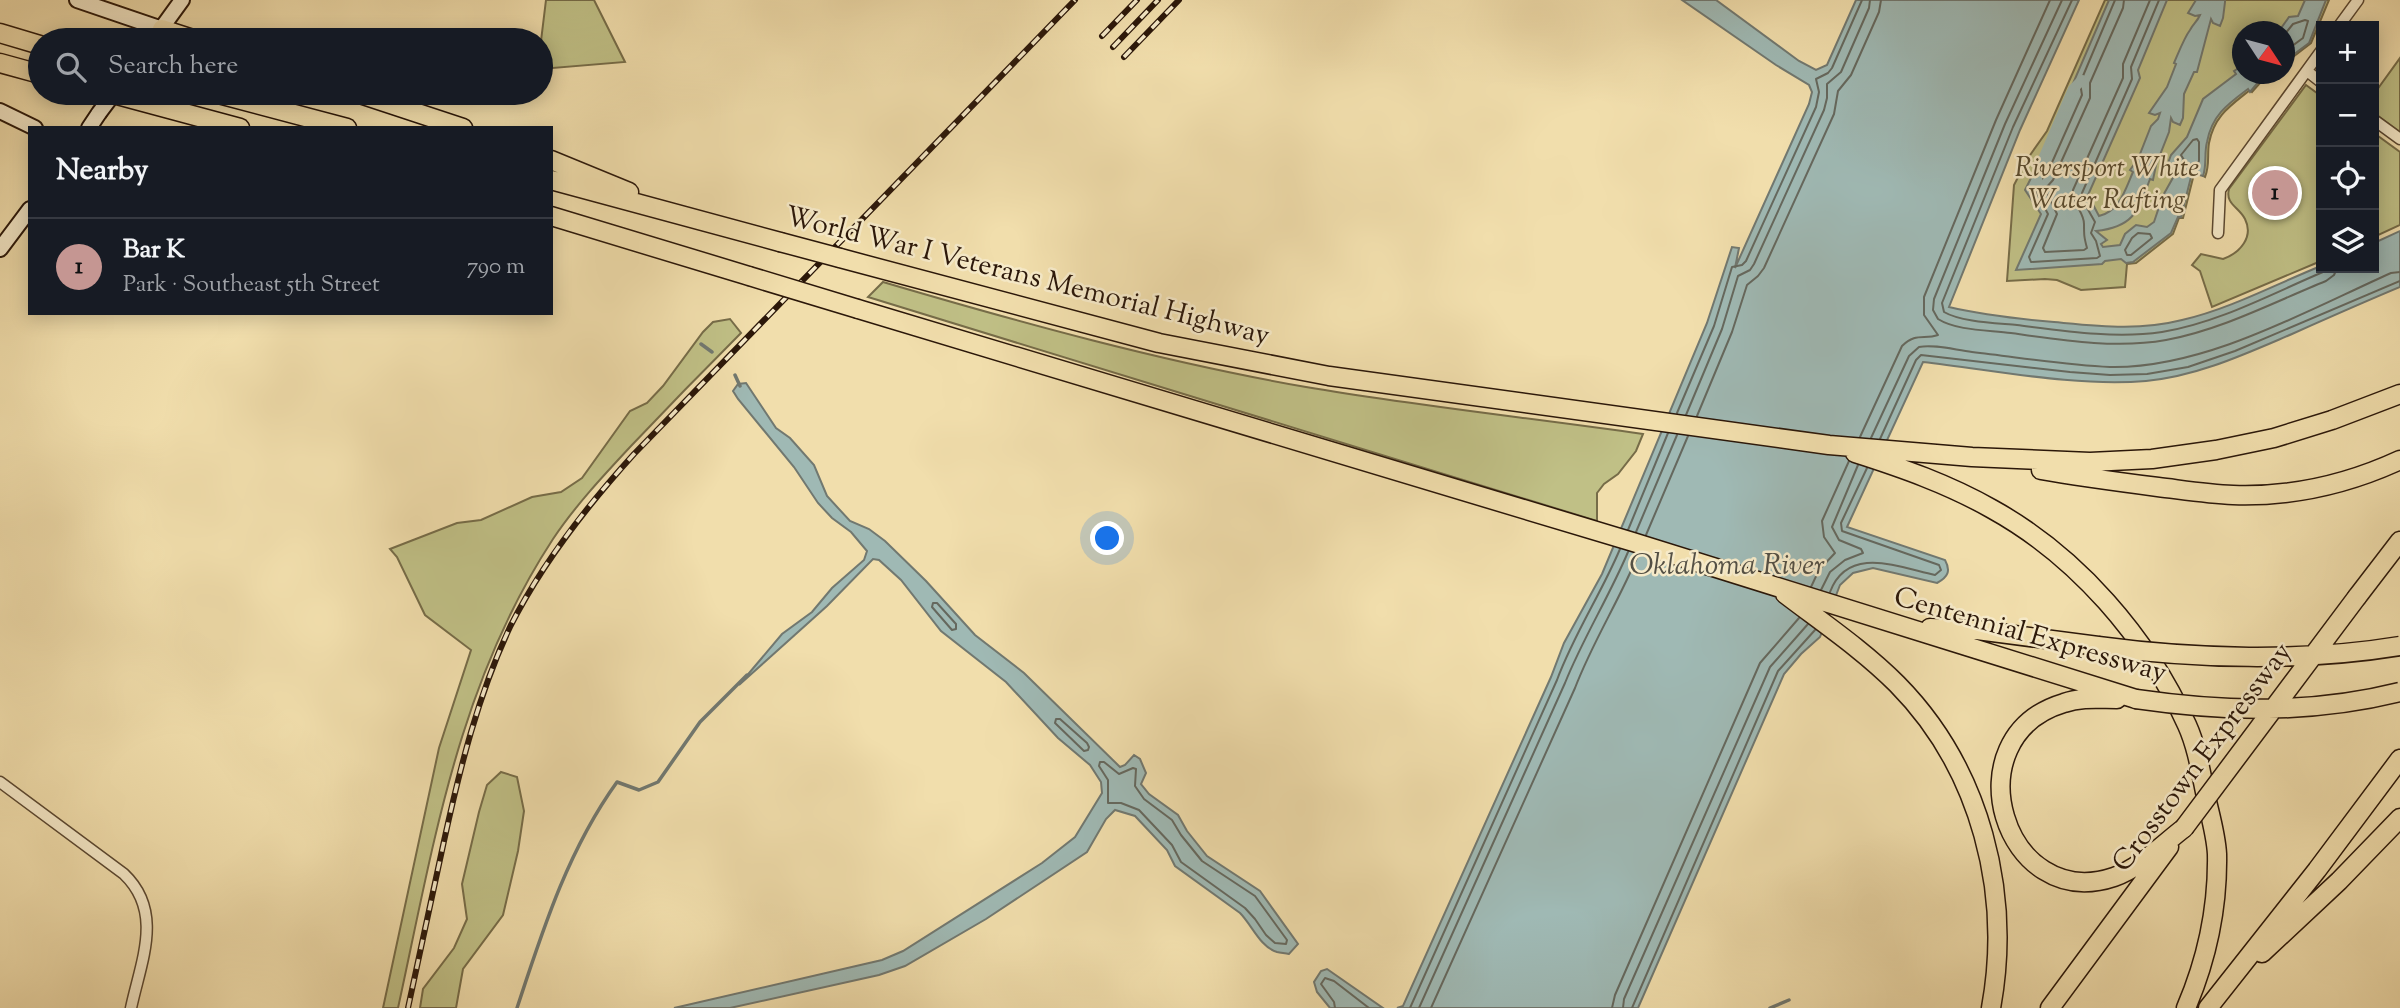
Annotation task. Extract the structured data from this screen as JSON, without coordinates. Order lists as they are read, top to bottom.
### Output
{
  "streets": {
    "highway": ["World War I Veterans Memorial Highway", "Centennial Expressway", "Crosstown Expressway"]
  },
  "water": ["Oklahoma River"],
  "parks": ["Riversport White Water Rafting"],
  "north": "bottom right",
  "page": {
    "map_buttons": ["+", "−"],
    "search": "Search here",
    "heading": "Nearby",
    "pins": "1",
    "list": [
      {
        "mark": "1",
        "name": "Bar K",
        "note": "Park · Southeast 5th Street",
        "value": "790 m"
      }
    ]
  }
}
